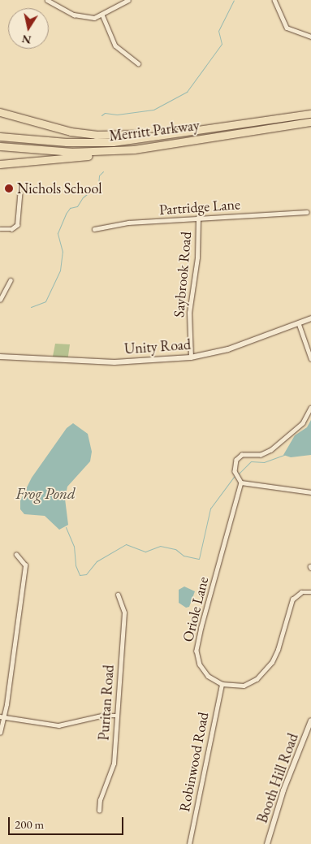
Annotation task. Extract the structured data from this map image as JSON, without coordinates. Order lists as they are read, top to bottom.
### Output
{
  "streets": {
    "highway": ["Merritt Parkway"],
    "main road": ["Unity Road", "Booth Hill Road"],
    "street": [
      "Partridge Lane",
      "Saybrook Road",
      "Oriole Lane",
      "Puritan Road",
      "Robinwood Road"
    ]
  },
  "crossings": [
    ["Partridge Lane", "Saybrook Road"],
    ["Saybrook Road", "Unity Road"],
    ["Oriole Lane", "Robinwood Road"]
  ],
  "water": ["Frog Pond"],
  "places": ["Nichols School"],
  "scale_bar": "200 m",
  "north": "bottom"
}
